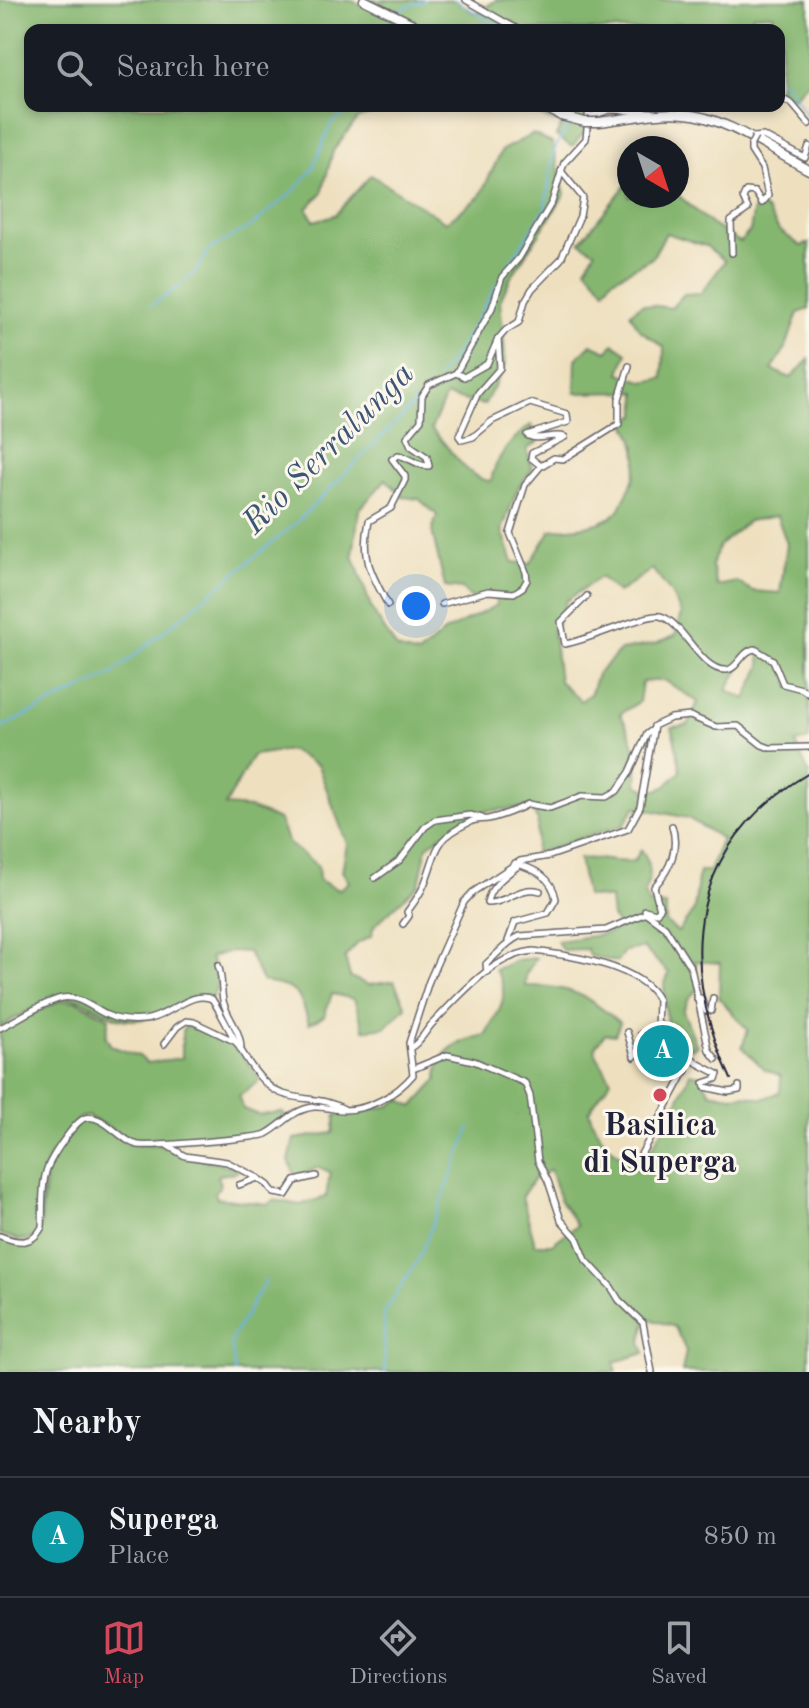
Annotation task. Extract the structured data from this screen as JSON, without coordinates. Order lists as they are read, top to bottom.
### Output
{
  "water": ["Rio Serralunga"],
  "places": ["Basilica di Superga"],
  "north": "bottom right",
  "page": {
    "search": "Search here",
    "pins": "A",
    "heading": "Nearby",
    "list": [
      {
        "mark": "A",
        "name": "Superga",
        "note": "Place",
        "value": "850 m"
      }
    ],
    "nav": ["Map", "Directions", "Saved"]
  }
}
